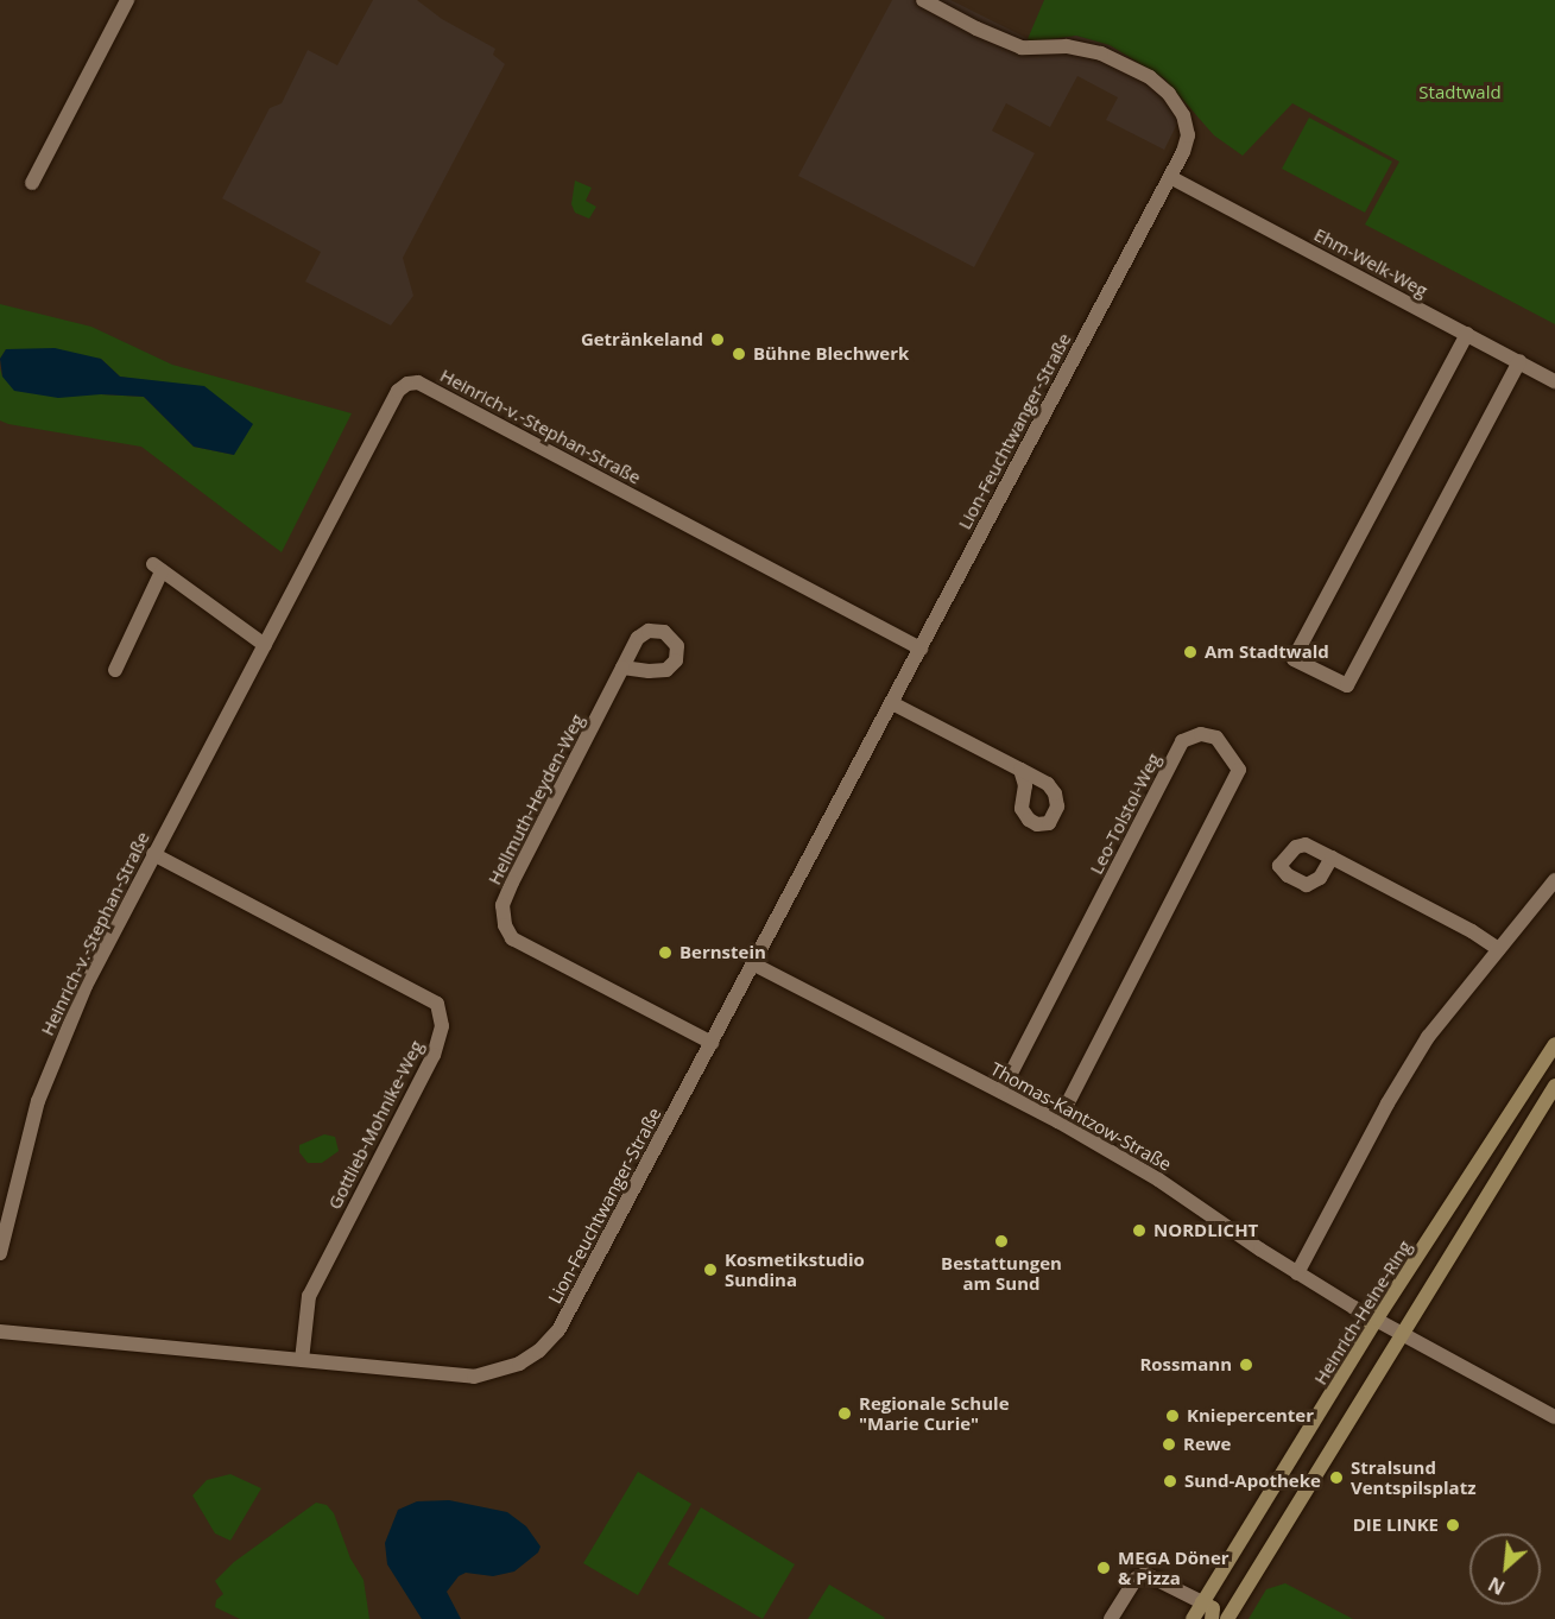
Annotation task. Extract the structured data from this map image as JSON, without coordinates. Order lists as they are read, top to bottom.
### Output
{
  "streets": {
    "main road": ["Heinrich-Heine-Ring"],
    "street": [
      "Ehm-Welk-Weg",
      "Heinrich-v.-Stephan-Straße",
      "Lion-Feuchtwanger-Straße",
      "Hellmuth-Heyden-Weg",
      "Leo-Tolstoi-Weg",
      "Thomas-Kantzow-Straße",
      "Gottlieb-Mohnike-Weg"
    ]
  },
  "crossings": [
    ["Ehm-Welk-Weg", "Lion-Feuchtwanger-Straße"],
    ["Heinrich-v.-Stephan-Straße", "Lion-Feuchtwanger-Straße"],
    ["Heinrich-v.-Stephan-Straße", "Gottlieb-Mohnike-Weg"],
    ["Lion-Feuchtwanger-Straße", "Hellmuth-Heyden-Weg"],
    ["Lion-Feuchtwanger-Straße", "Thomas-Kantzow-Straße"],
    ["Lion-Feuchtwanger-Straße", "Gottlieb-Mohnike-Weg"],
    ["Leo-Tolstoi-Weg", "Thomas-Kantzow-Straße"],
    ["Thomas-Kantzow-Straße", "Heinrich-Heine-Ring"]
  ],
  "parks": ["Stadtwald"],
  "places": [
    "Getränkeland",
    "Bühne Blechwerk",
    "Am Stadtwald",
    "Bernstein",
    "NORDLICHT",
    "Bestattungen am Sund",
    "Kosmetikstudio Sundina",
    "Rossmann",
    "Regionale Schule \"Marie Curie\"",
    "Kniepercenter",
    "Rewe",
    "Stralsund Ventspilsplatz",
    "Sund-Apotheke",
    "DIE LINKE",
    "MEGA Döner & Pizza"
  ],
  "north": "bottom left"
}
